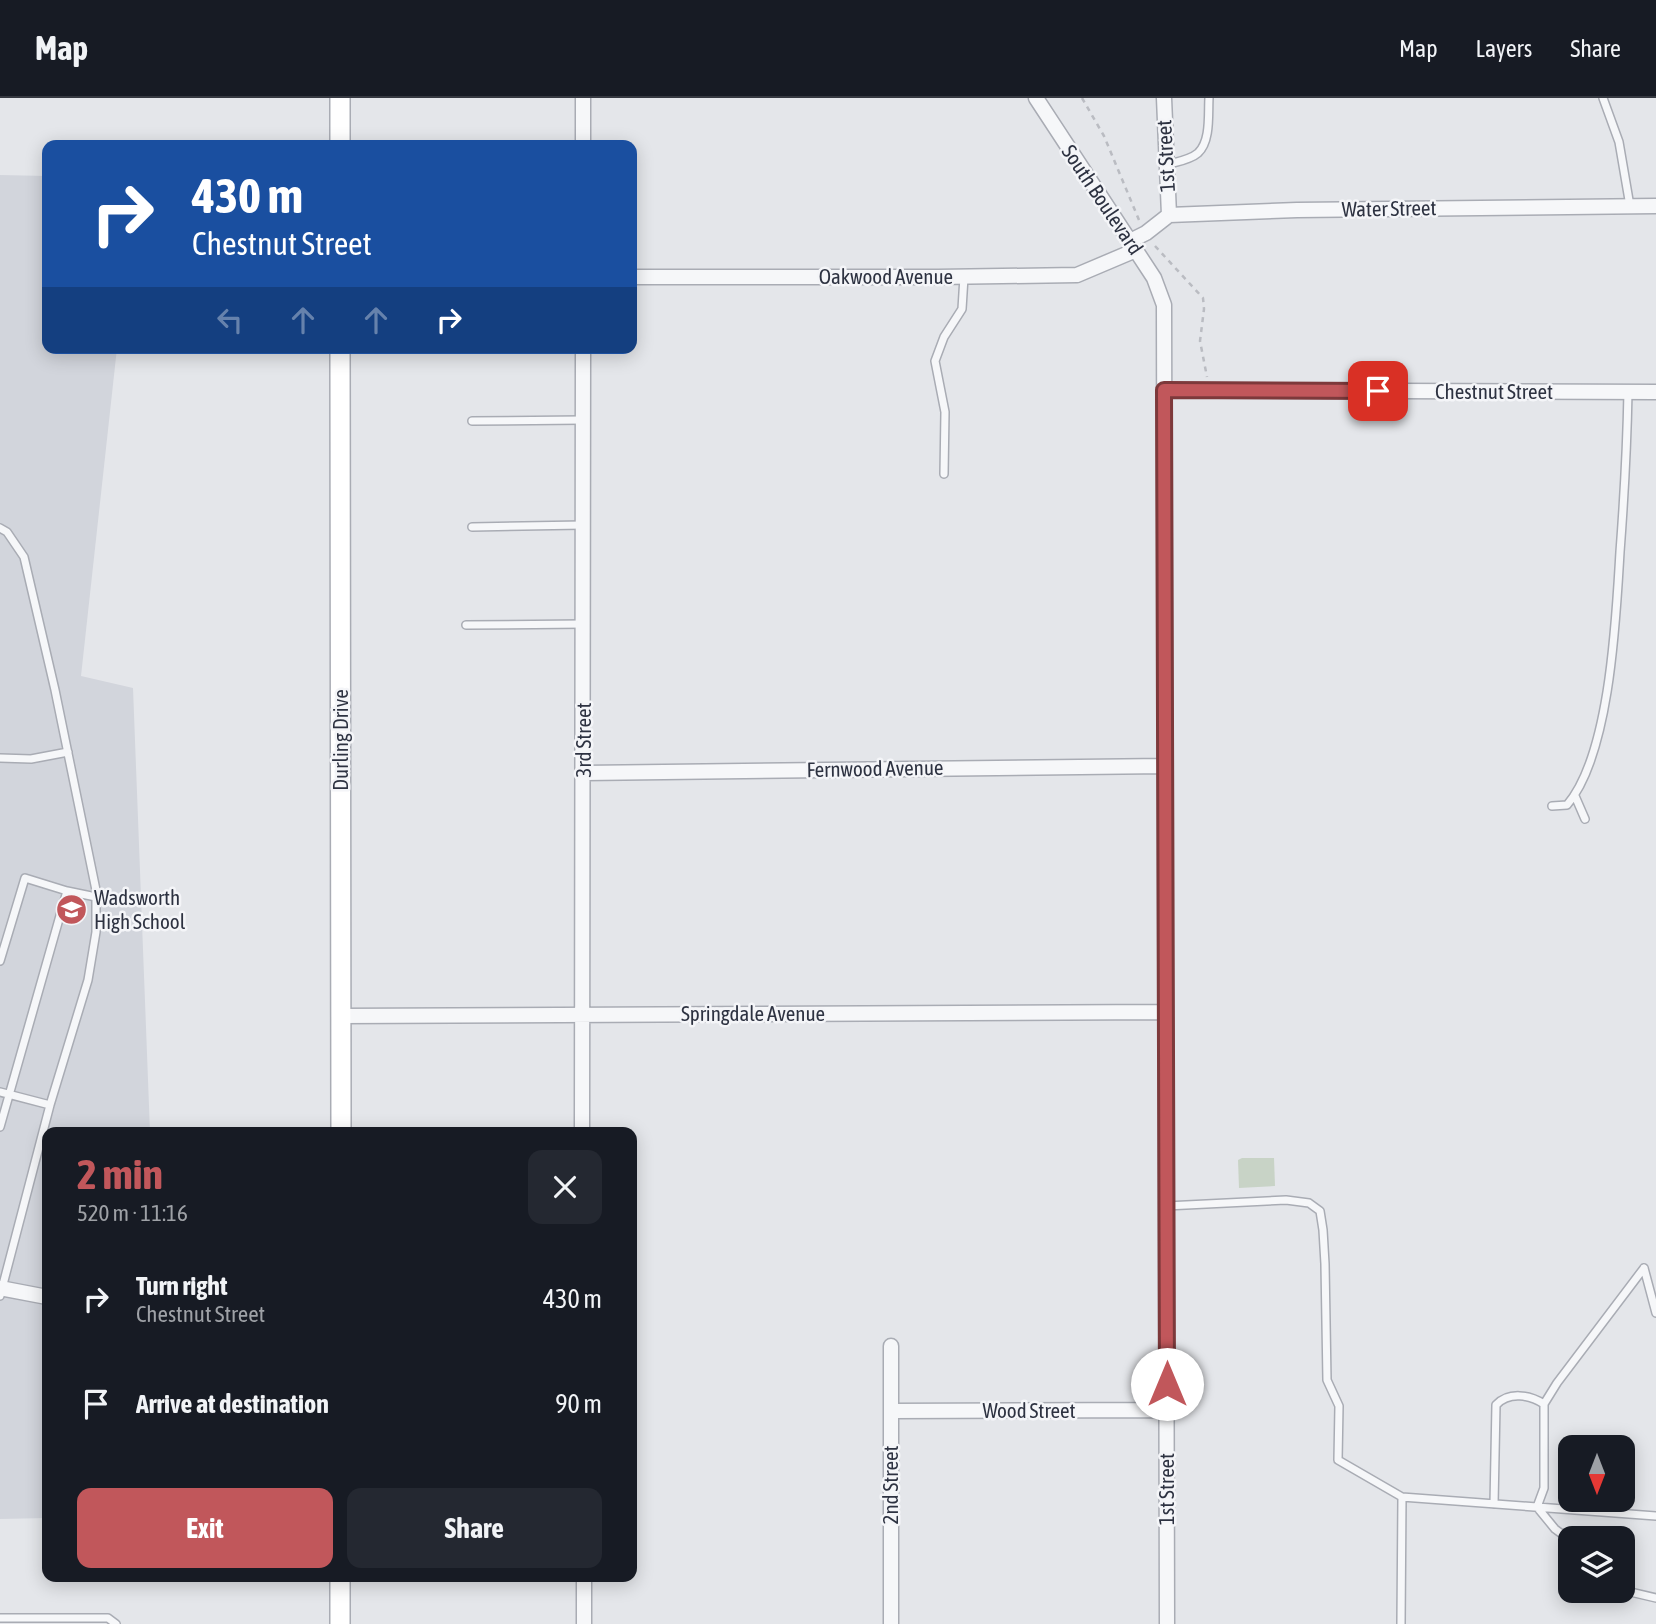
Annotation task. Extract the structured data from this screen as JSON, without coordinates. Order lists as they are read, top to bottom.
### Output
{
  "streets": {
    "street": [
      "1st Street",
      "South Boulevard",
      "Water Street",
      "Oakwood Avenue",
      "Chestnut Street",
      "Durling Drive",
      "3rd Street",
      "Fernwood Avenue",
      "Springdale Avenue",
      "Wood Street",
      "2nd Street"
    ]
  },
  "crossings": [
    ["1st Street", "South Boulevard"],
    ["1st Street", "Water Street"],
    ["1st Street", "Chestnut Street"],
    ["1st Street", "Fernwood Avenue"],
    ["1st Street", "Springdale Avenue"],
    ["1st Street", "Wood Street"],
    ["South Boulevard", "Oakwood Avenue"],
    ["Durling Drive", "Springdale Avenue"],
    ["3rd Street", "Fernwood Avenue"],
    ["3rd Street", "Springdale Avenue"],
    ["Wood Street", "2nd Street"]
  ],
  "places": {
    "school or university": ["Wadsworth High School"]
  },
  "north": "bottom",
  "page": {
    "header": "Map",
    "nav": ["Map", "Layers", "Share"],
    "turn": ["430 m", "Chestnut Street"],
    "heading": ["2 min", "520 m · 11:16"],
    "list": [
      {
        "name": "Turn right",
        "note": "Chestnut Street",
        "value": "430 m"
      },
      {
        "name": "Arrive at destination",
        "value": "90 m"
      }
    ],
    "buttons": ["Exit", "Share"]
  }
}
